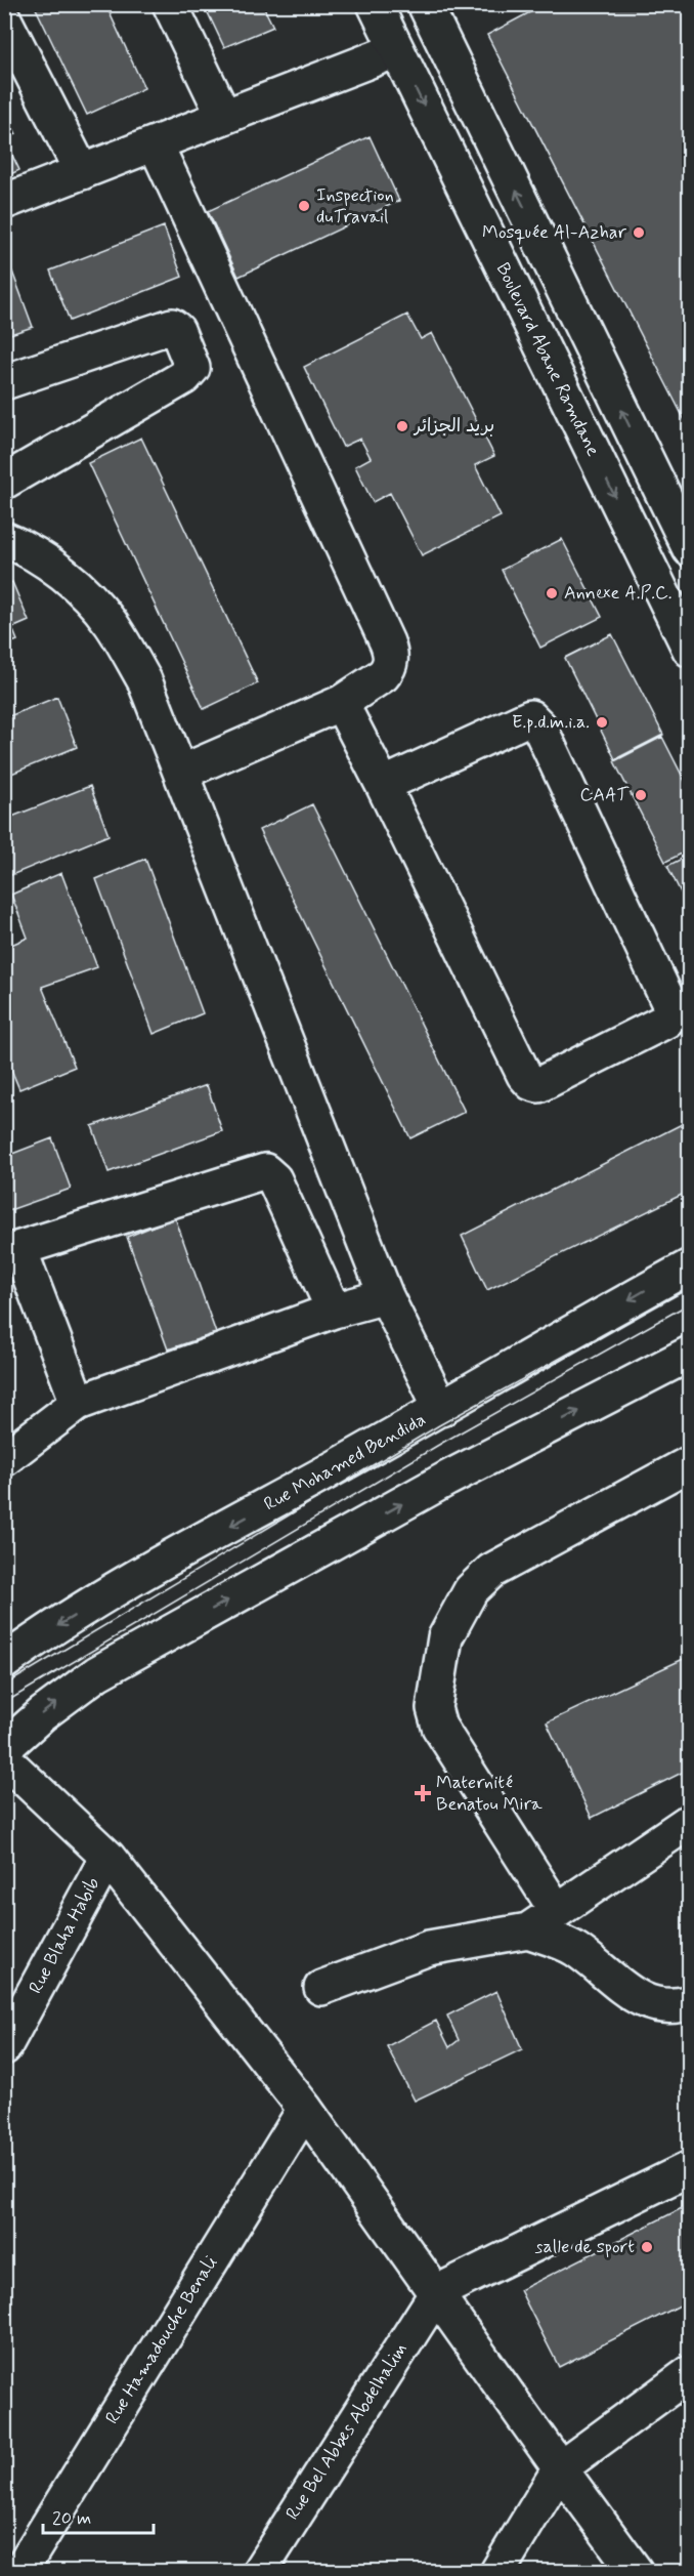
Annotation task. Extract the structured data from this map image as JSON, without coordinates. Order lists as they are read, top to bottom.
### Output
{
  "streets": {
    "street": [
      "Boulevard Abane Ramdane",
      "Rue Mohamed Bendida",
      "Rue Blaha Habib",
      "Rue Hamadouche Benali",
      "Rue Bel Abbes Abdelhalim"
    ]
  },
  "places": {
    "other": [
      "Inspection duTravail",
      "Mosquée Al-Azhar",
      "بريد الجزائر",
      "Annexe A.P.C.",
      "E.p.d.m.i.a.",
      "CAAT",
      "salle de sport"
    ],
    "health": ["Maternité Benatou Mira"]
  },
  "scale_bar": "20 m"
}
